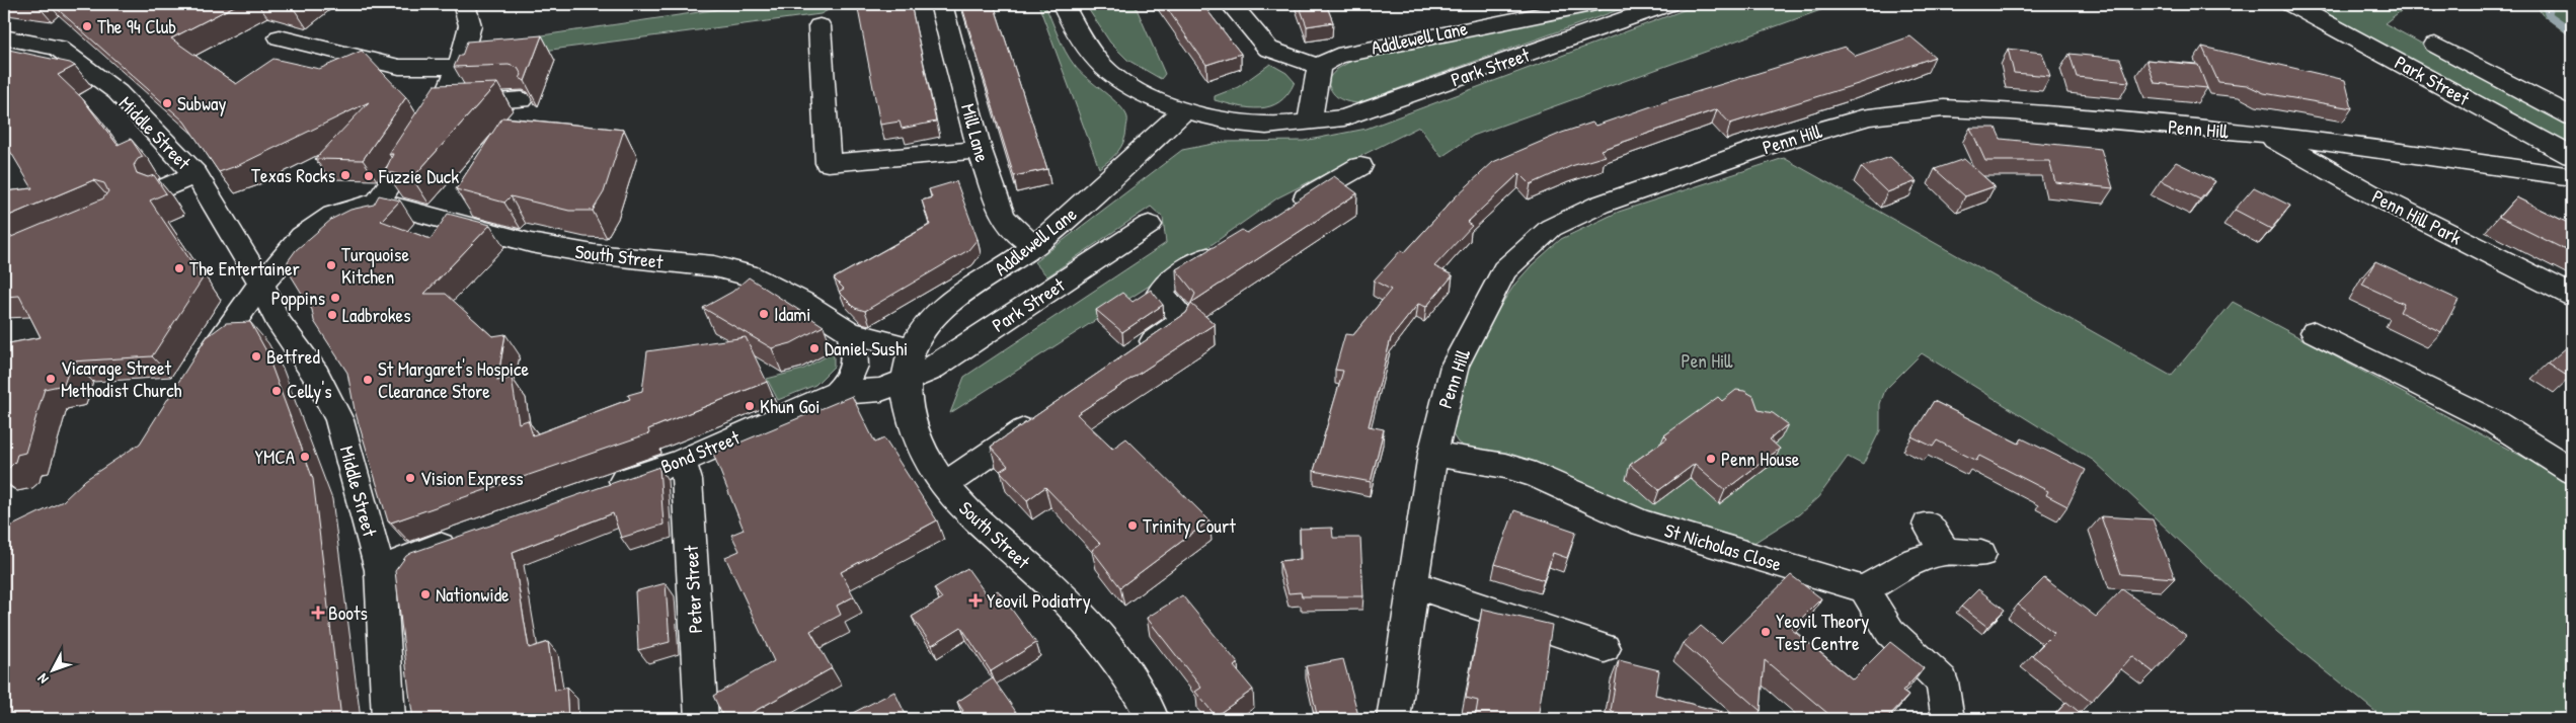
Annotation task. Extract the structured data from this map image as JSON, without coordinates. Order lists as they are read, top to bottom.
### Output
{
  "streets": {
    "street": [
      "Addlewell Lane",
      "Park Street",
      "Penn Hill",
      "Middle Street",
      "Mill Lane",
      "Penn Hill Park",
      "South Street",
      "Bond Street",
      "St Nicholas Close",
      "Peter Street"
    ]
  },
  "crossings": [
    ["Addlewell Lane", "Park Street"],
    ["Addlewell Lane", "Mill Lane"],
    ["Addlewell Lane", "South Street"],
    ["Addlewell Lane", "Bond Street"],
    ["Park Street", "South Street"],
    ["Park Street", "Bond Street"],
    ["Penn Hill", "Penn Hill Park"],
    ["Penn Hill", "St Nicholas Close"],
    ["South Street", "Bond Street"],
    ["Bond Street", "Peter Street"]
  ],
  "parks": ["Pen Hill"],
  "places": {
    "other": [
      "The 94 Club",
      "Subway",
      "Texas Rocks",
      "Fuzzie Duck",
      "Turquoise Kitchen",
      "The Entertainer",
      "Poppins",
      "Idami",
      "Ladbrokes",
      "Daniel Sushi",
      "Betfred",
      "Vicarage Street Methodist Church",
      "St Margaret's Hospice Clearance Store",
      "Celly's",
      "Khun Goi",
      "YMCA",
      "Penn House",
      "Vision Express",
      "Trinity Court",
      "Nationwide",
      "Yeovil Theory Test Centre"
    ],
    "health": ["Yeovil Podiatry", "Boots"]
  },
  "north": "bottom left"
}
